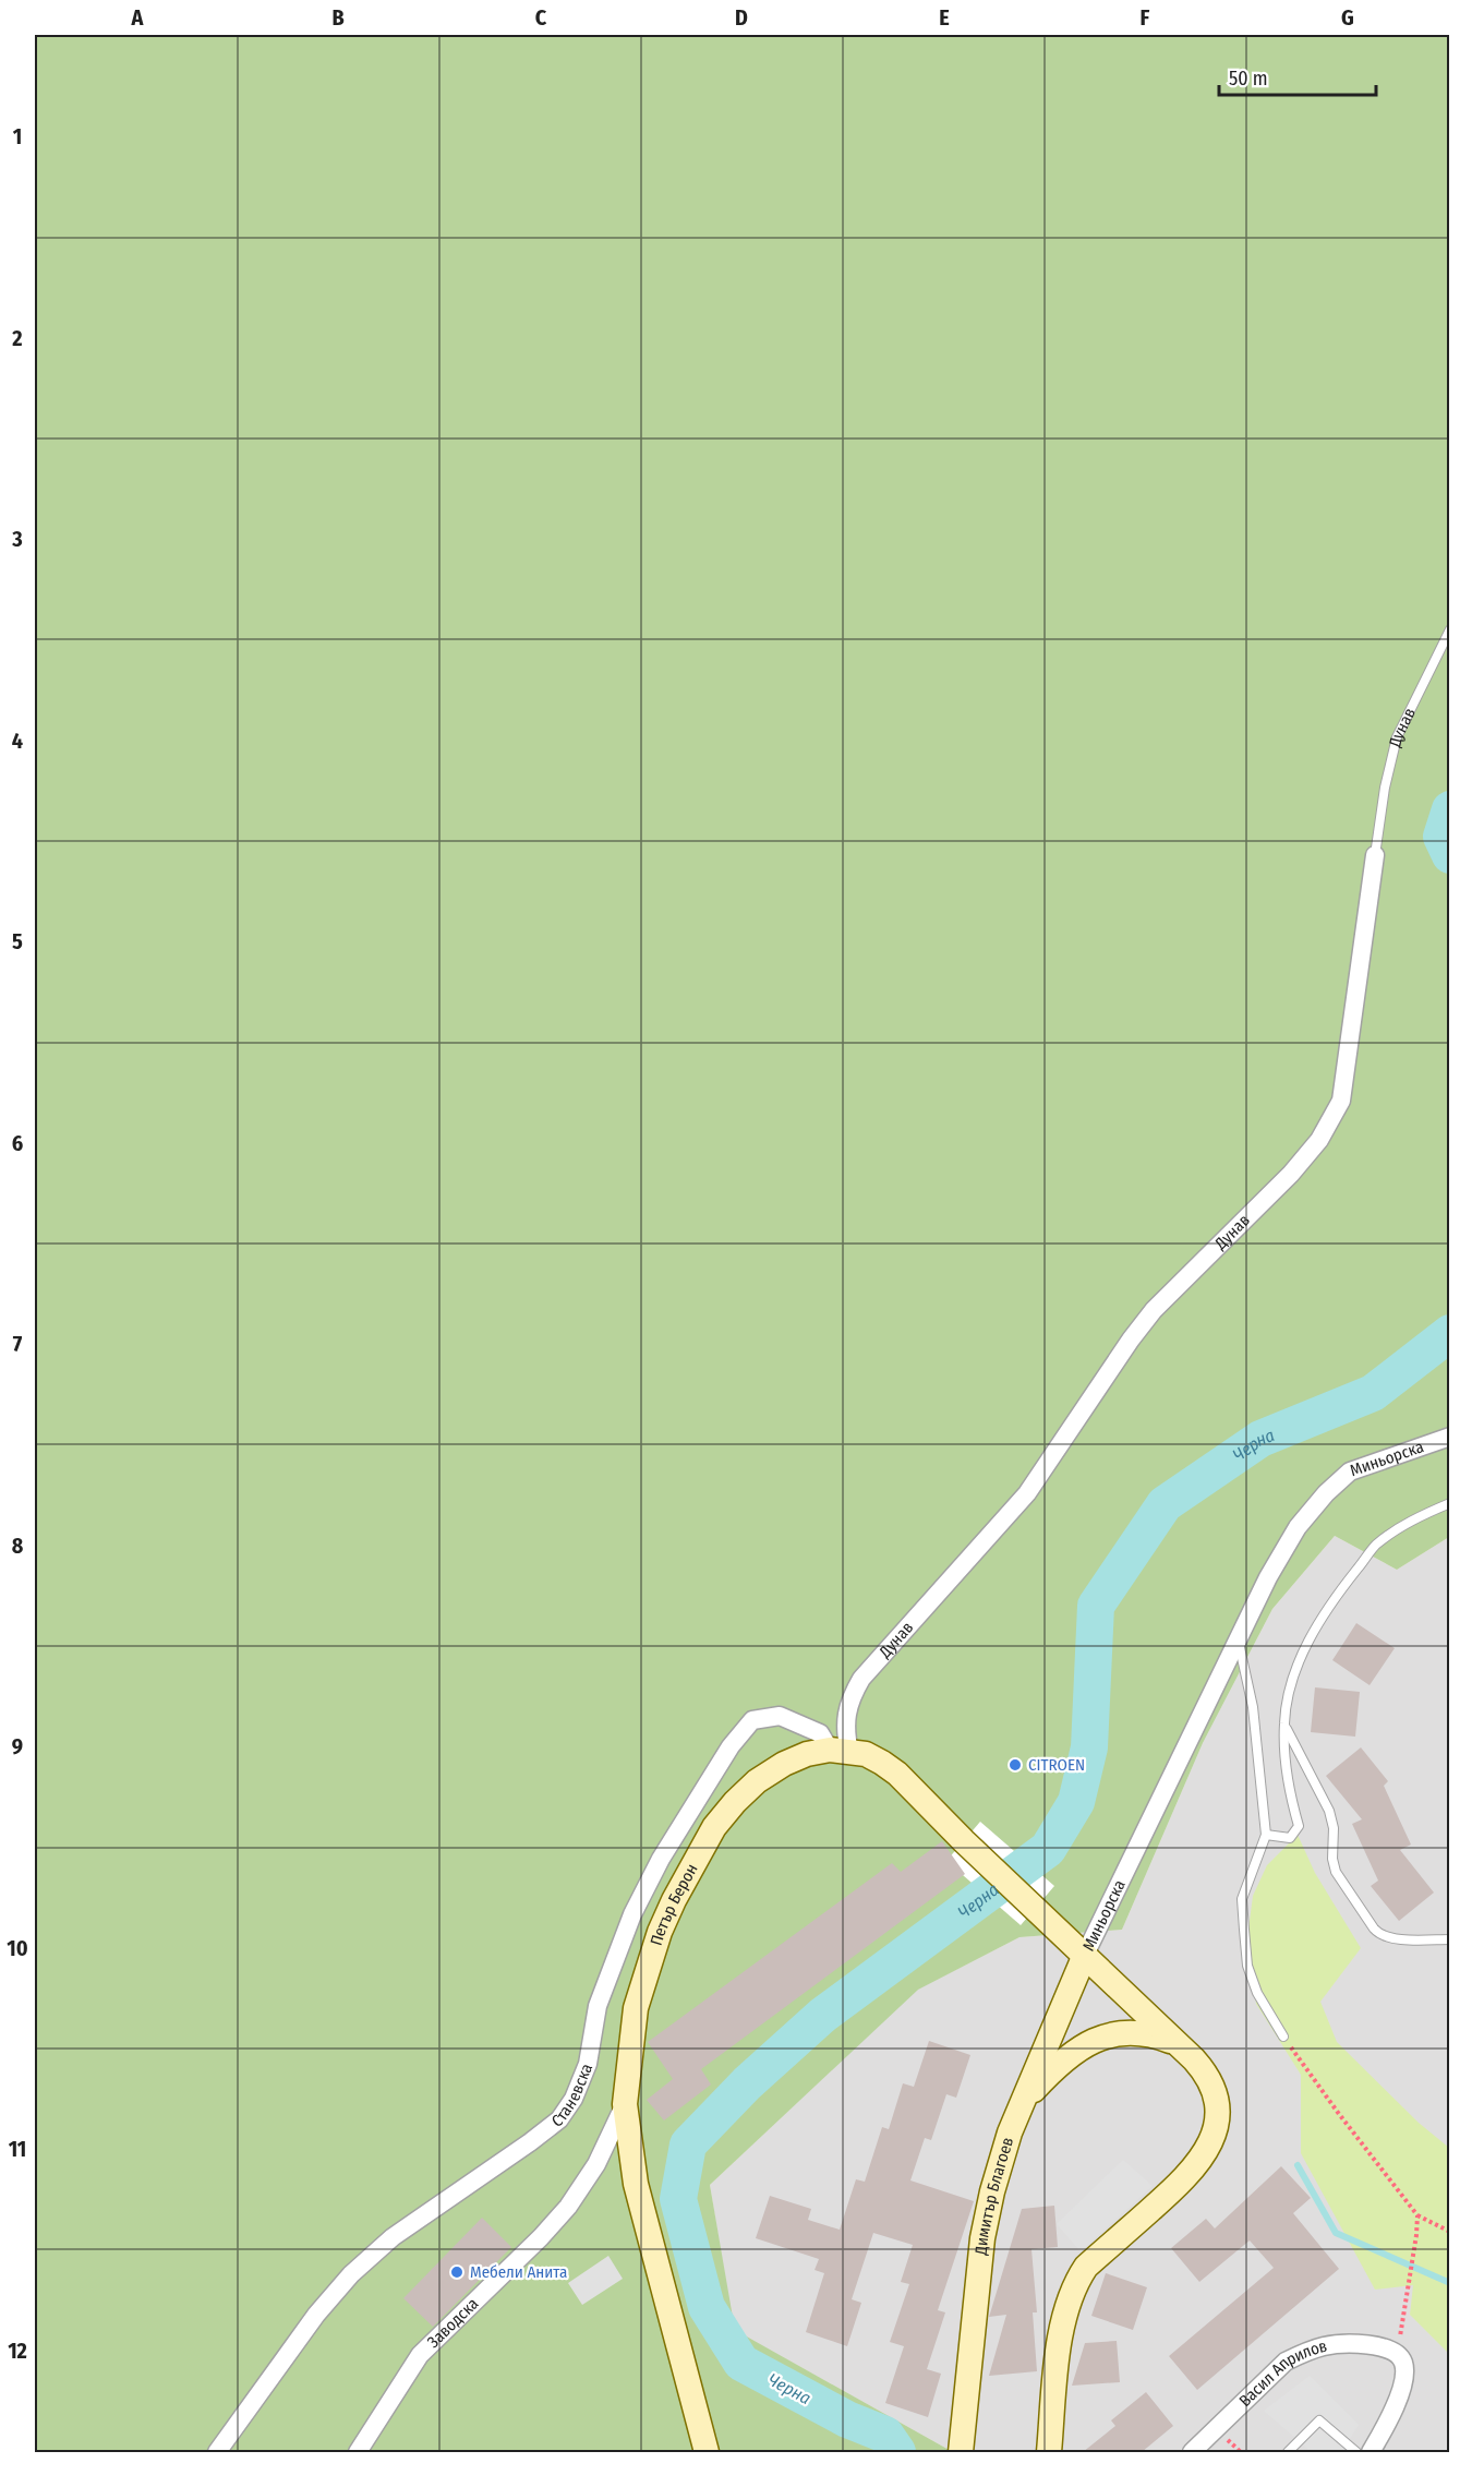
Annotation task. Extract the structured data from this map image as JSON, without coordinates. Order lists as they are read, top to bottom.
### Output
{
  "streets": {
    "main road": ["Миньорска", "Петър Берон", "Димитър Благоев"],
    "street": [
      "Дунав",
      "Станевска",
      "Заводска",
      "Васил Априлов"
    ]
  },
  "crossings": [
    ["Дунав", "Петър Берон"],
    ["Дунав", "Станевска"],
    ["Миньорска", "Димитър Благоев"],
    ["Петър Берон", "Станевска"],
    ["Петър Берон", "Заводска"]
  ],
  "water": ["Черна"],
  "places": ["CITROEN", "Мебели Анита"],
  "scale_bar": "50 m",
  "grid": {
    "columns": [
      "A",
      "B",
      "C",
      "D",
      "E",
      "F",
      "G"
    ],
    "rows": [
      "1",
      "2",
      "3",
      "4",
      "5",
      "6",
      "7",
      "8",
      "9",
      "10",
      "11",
      "12"
    ]
  }
}
